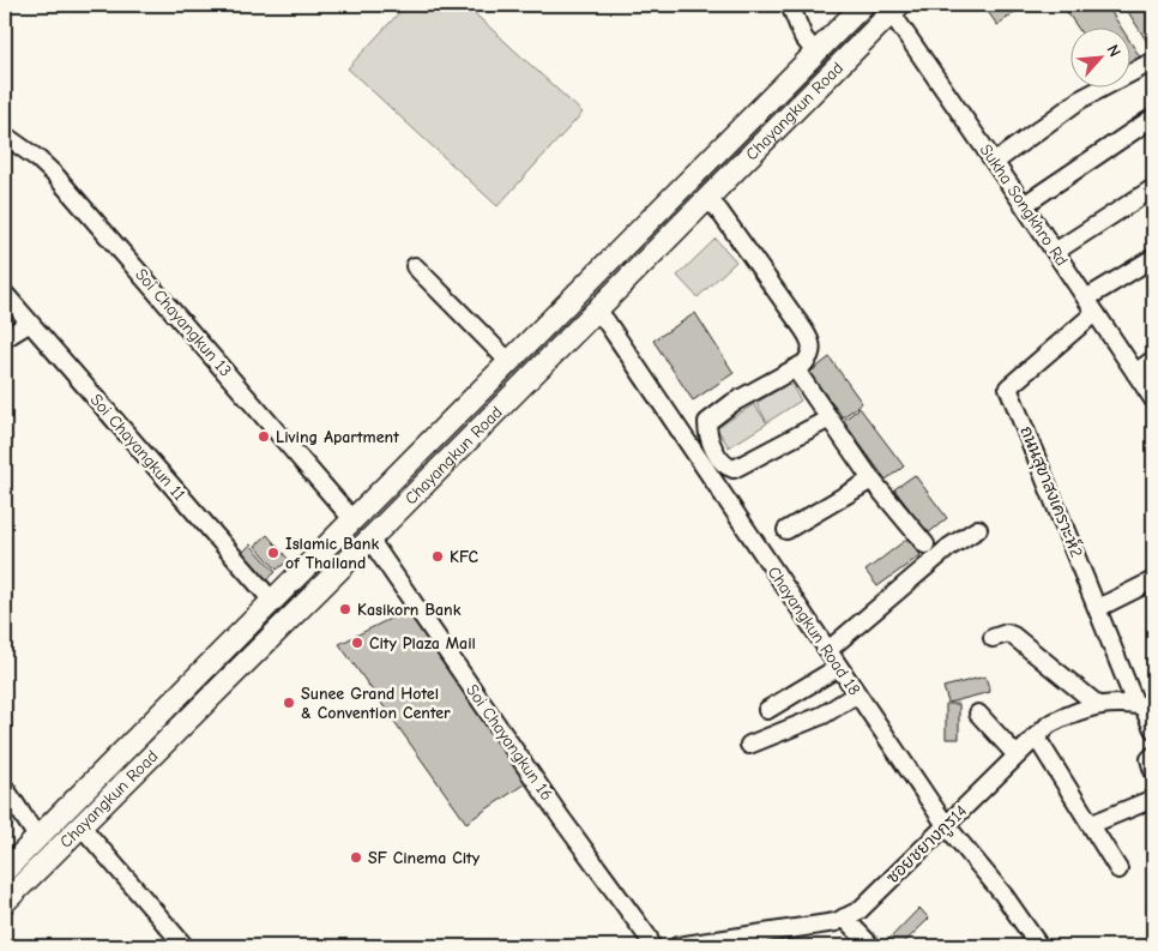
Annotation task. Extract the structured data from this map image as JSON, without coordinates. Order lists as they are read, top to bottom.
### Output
{
  "streets": {
    "main road": ["Chayangkun Road"],
    "street": [
      "Sukha Songkhro Rd",
      "Soi Chayangkun 13",
      "Soi Chayangkun 11",
      "ถนนสุขาสงเคราะห์2",
      "Chayangkun Road 18",
      "Soi Chayangkun 16",
      "ซอยชยางกูร14"
    ]
  },
  "crossings": [
    ["Chayangkun Road", "Sukha Songkhro Rd"],
    ["Chayangkun Road", "Soi Chayangkun 13"],
    ["Chayangkun Road", "Soi Chayangkun 11"],
    ["Chayangkun Road", "Chayangkun Road 18"],
    ["Chayangkun Road", "Soi Chayangkun 16"],
    ["Sukha Songkhro Rd", "ถนนสุขาสงเคราะห์2"],
    ["ถนนสุขาสงเคราะห์2", "ซอยชยางกูร14"],
    ["Chayangkun Road 18", "ซอยชยางกูร14"]
  ],
  "places": [
    "Living Apartment",
    "Islamic Bank of Thailand",
    "KFC",
    "Kasikorn Bank",
    "City Plaza Mail",
    "Sunee Grand Hotel & Convention Center",
    "SF Cinema City"
  ],
  "north": "top right"
}
